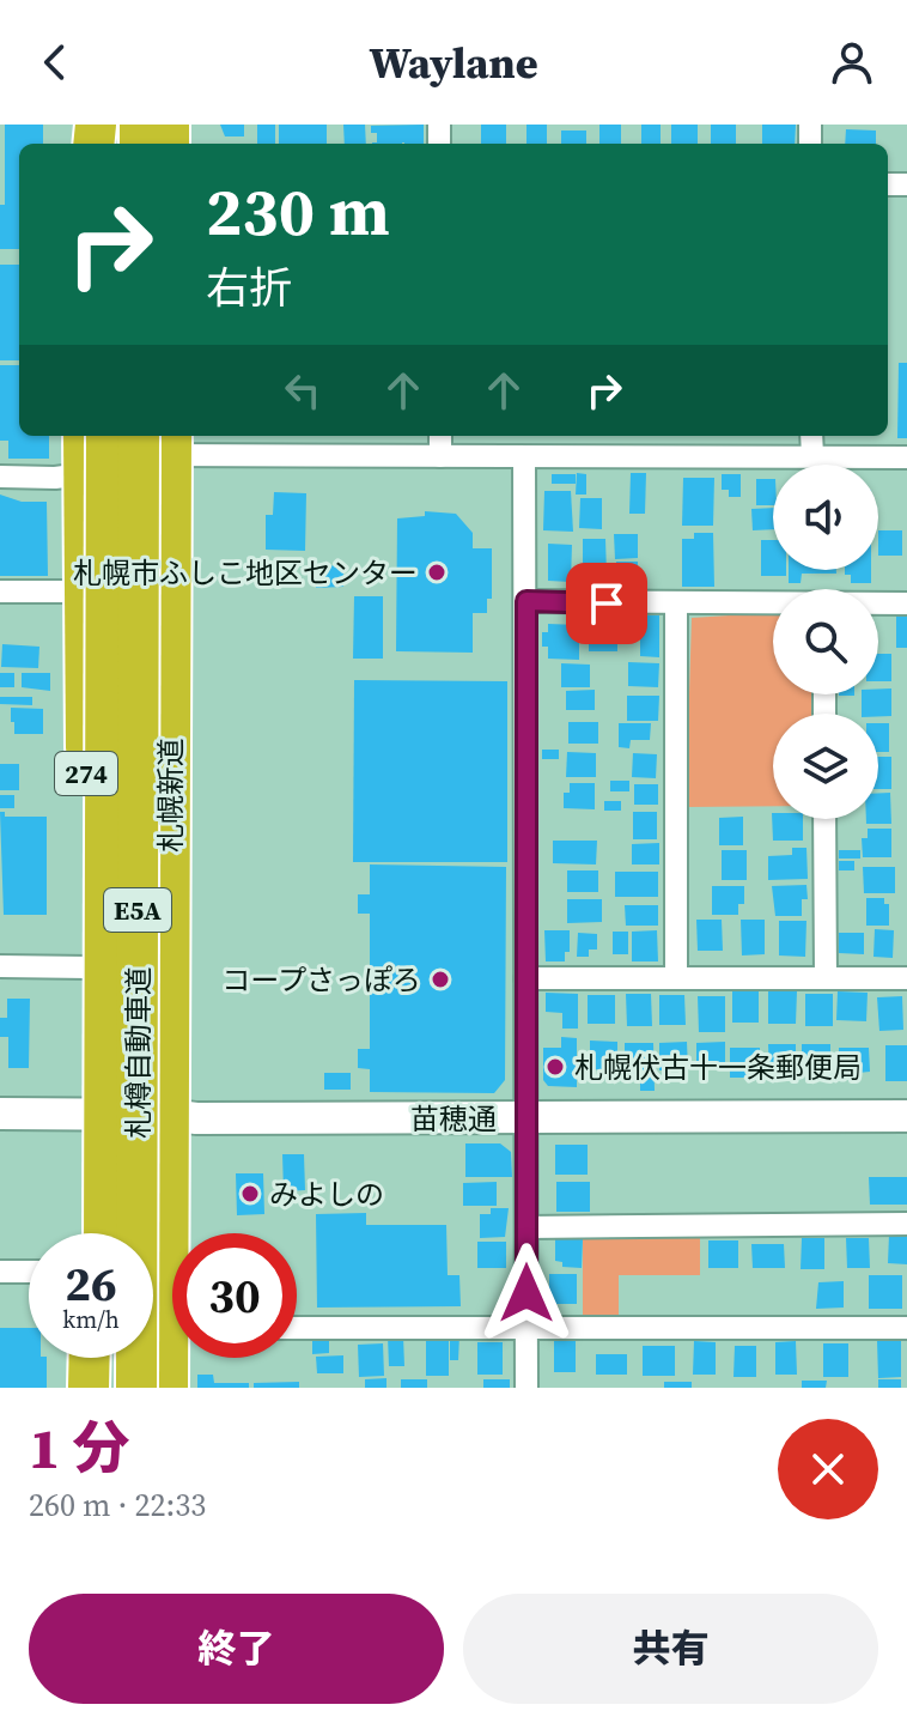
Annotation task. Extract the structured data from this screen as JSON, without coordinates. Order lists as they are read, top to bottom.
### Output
{
  "streets": {
    "highway": [
      "274",
      "札幌新道",
      "E5A",
      "札樽自動車道"
    ],
    "street": ["苗穂通"]
  },
  "crossings": [
    ["274", "苗穂通"],
    ["札幌新道", "札樽自動車道"],
    ["札幌新道", "苗穂通"]
  ],
  "places": [
    "札幌市ふしこ地区センター",
    "コープさっぽろ",
    "札幌伏古十一条郵便局",
    "みよしの"
  ],
  "page": {
    "header": "Waylane",
    "turn": ["230 m", "右折"],
    "speed": "26 km/h",
    "limit": "30",
    "heading": ["1 分", "260 m · 22:33"],
    "buttons": ["終了", "共有"]
  }
}
